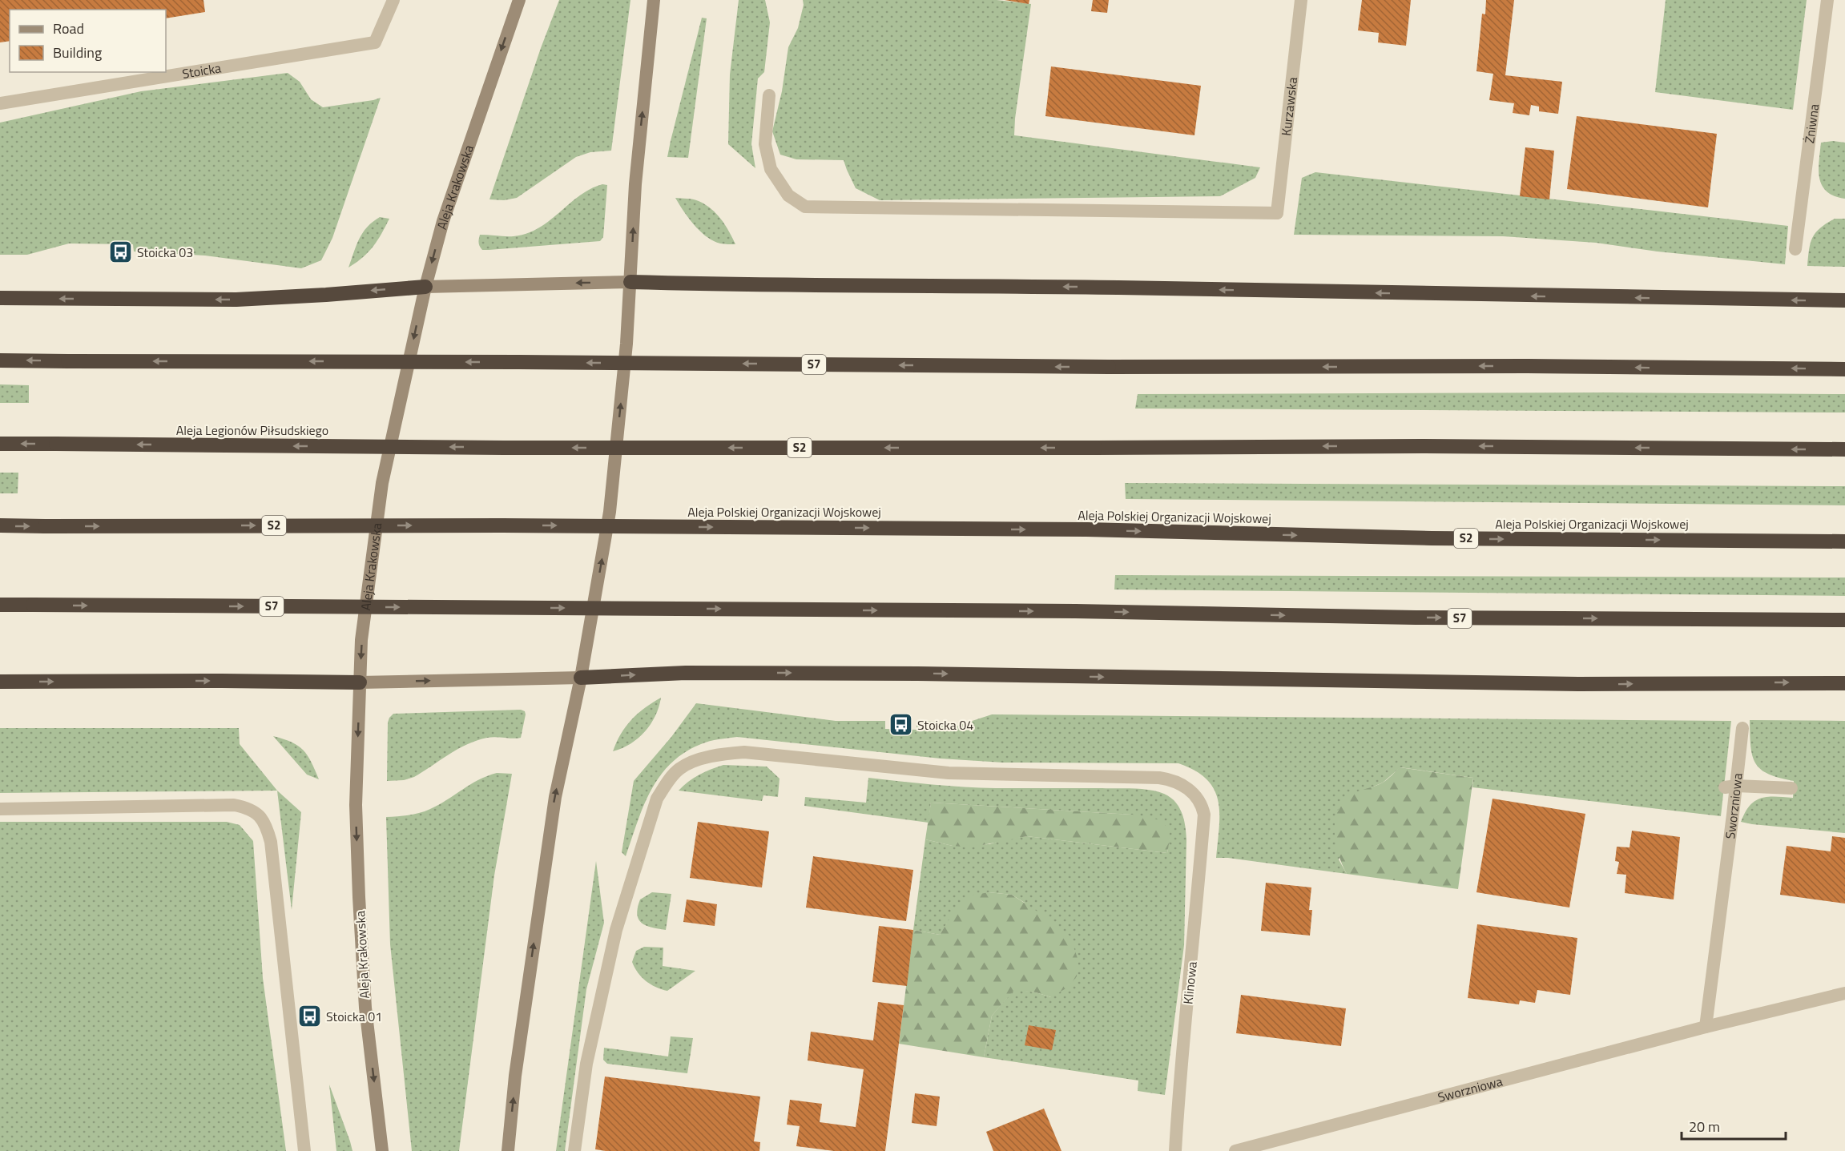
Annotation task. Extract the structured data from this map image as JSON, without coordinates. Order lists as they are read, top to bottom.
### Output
{
  "streets": {
    "highway": [
      "S7",
      "Aleja Legionów Piłsudskiego",
      "S2",
      "Aleja Polskiej Organizacji Wojskowej"
    ],
    "main road": ["Aleja Krakowska"],
    "street": [
      "Stoicka",
      "Kurzawska",
      "Żniwna",
      "Sworzniowa",
      "Klinowa"
    ]
  },
  "one_way": ["Aleja Krakowska"],
  "places": {
    "bus stop": ["Stoicka 03", "Stoicka 04", "Stoicka 01"]
  },
  "legend": ["Road", "Building"],
  "scale_bar": "20 m"
}
